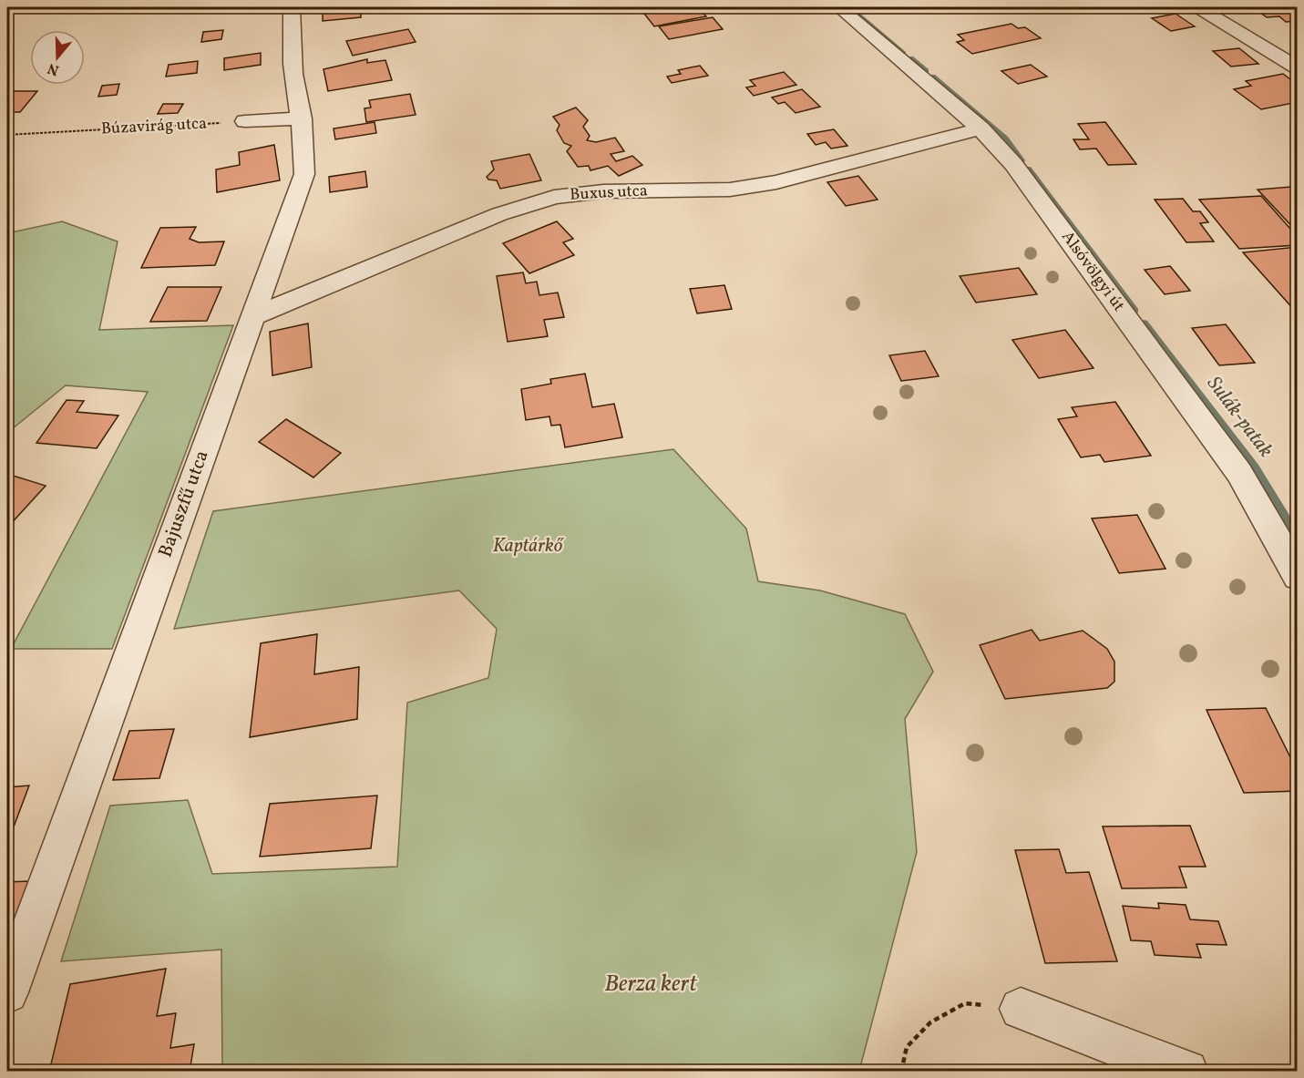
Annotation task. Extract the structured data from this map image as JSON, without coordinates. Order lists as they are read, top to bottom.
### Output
{
  "streets": {
    "street": ["Buxus utca", "Alsóvölgyi út", "Bajuszfű utca"],
    "path": ["Búzavirág utca"]
  },
  "crossings": [
    ["Buxus utca", "Alsóvölgyi út"],
    ["Buxus utca", "Bajuszfű utca"]
  ],
  "water": ["Sulák-patak"],
  "parks": ["Kaptárkő", "Berza kert"],
  "north": "bottom"
}
